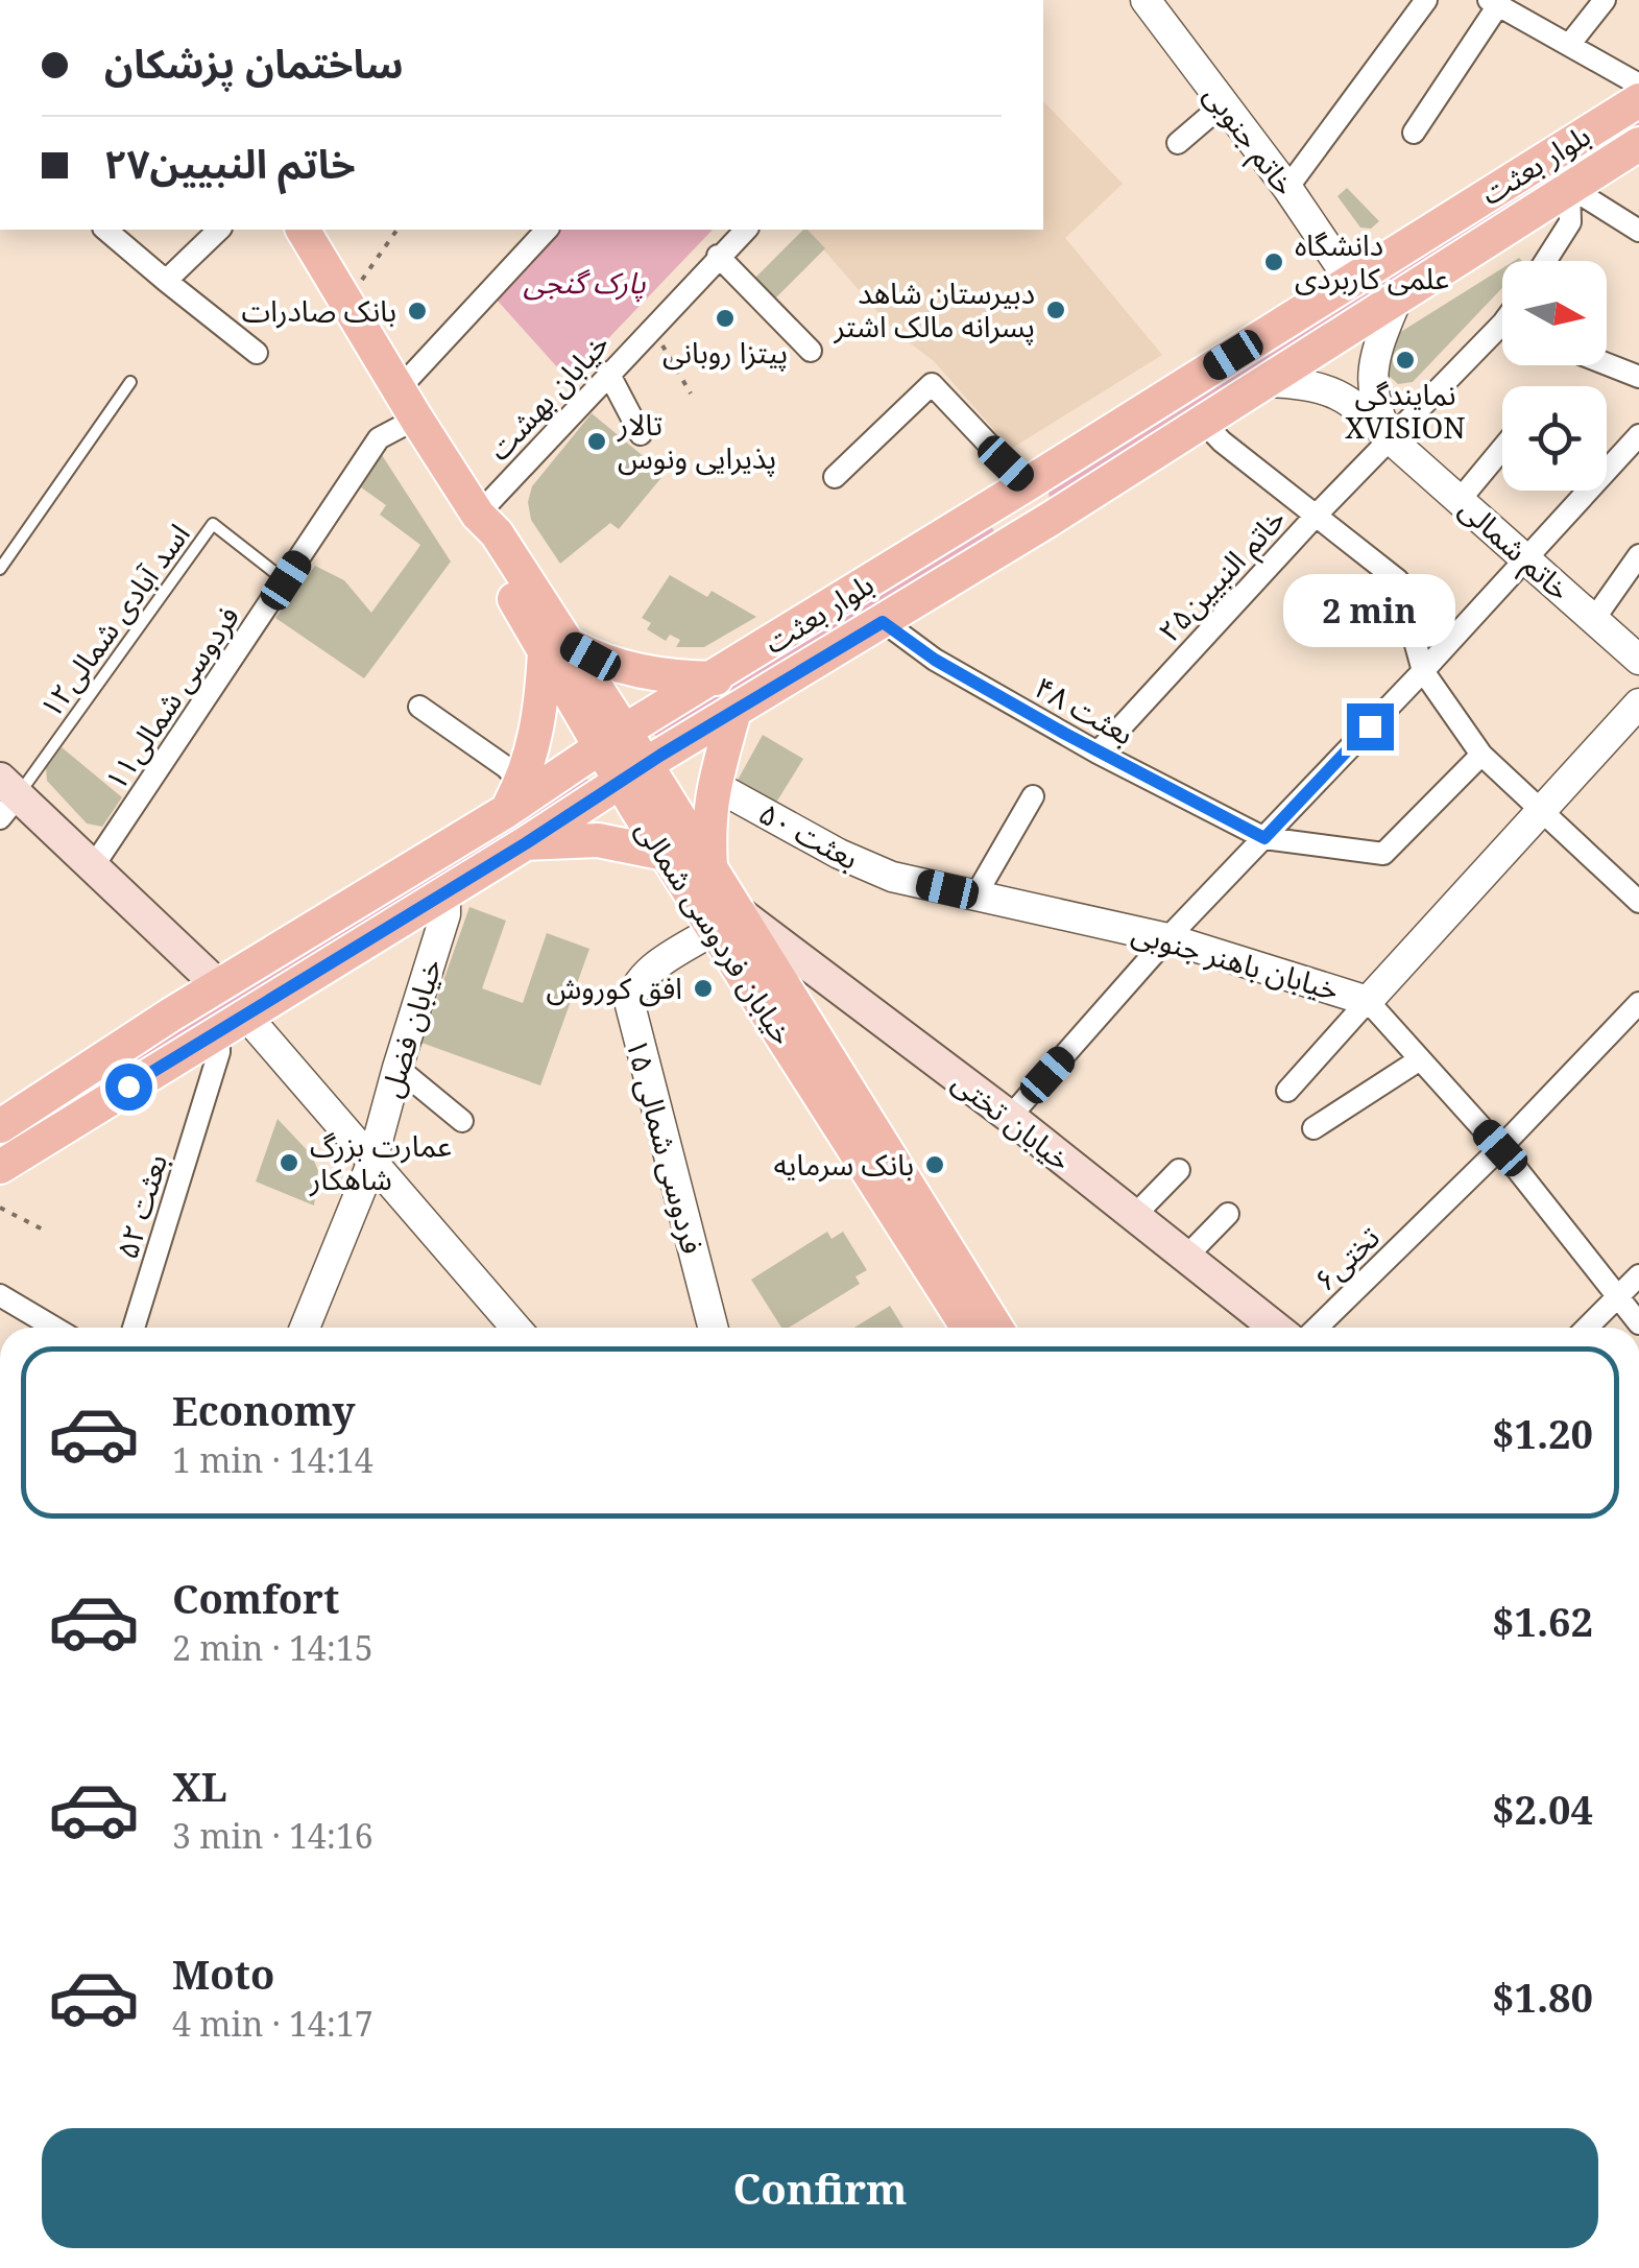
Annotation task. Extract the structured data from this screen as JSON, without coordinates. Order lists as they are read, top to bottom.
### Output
{
  "streets": {
    "main road": ["بلوار بعثت", "خیابان فردوسی شمالی", "خیابان تختی"],
    "street": [
      "خاتم جنوبی",
      "خیابان بهشت",
      "خاتم شمالی",
      "خاتم النبیین۲۵",
      "فردوسی شمالی۱۱",
      "بعثت ۴۸",
      "بعثت ۵۰",
      "خیابان باهنر جنوبی",
      "خیابان فضل",
      "فردوسی شمالی ۱۵",
      "بعثت ۵۲",
      "تختی۶"
    ],
    "lane": ["اسد آبادی شمالی۱۲"]
  },
  "crossings": [
    ["خاتم جنوبی", "بلوار بعثت"],
    ["بلوار بعثت", "خاتم شمالی"],
    ["بلوار بعثت", "بعثت ۴۸"],
    ["بلوار بعثت", "خیابان فردوسی شمالی"],
    ["بلوار بعثت", "خیابان فضل"],
    ["بلوار بعثت", "بعثت ۵۲"],
    ["خاتم شمالی", "خاتم النبیین۲۵"],
    ["خاتم النبیین۲۵", "بعثت ۴۸"],
    ["اسد آبادی شمالی۱۲", "فردوسی شمالی۱۱"],
    ["بعثت ۵۰", "خیابان باهنر جنوبی"],
    ["خیابان فردوسی شمالی", "خیابان تختی"],
    ["خیابان فردوسی شمالی", "فردوسی شمالی ۱۵"],
    ["خیابان تختی", "فردوسی شمالی ۱۵"]
  ],
  "parks": ["پارک گنجی"],
  "places": [
    "دانشگاه علمی کاربردی",
    "دبیرستان شاهد پسرانه مالک اشتر",
    "بانک صادرات",
    "پیتزا روبانی",
    "نمایندگی XVISION",
    "تالار پذیرایی ونوس",
    "افق کوروش",
    "عمارت بزرگ شاهکار",
    "بانک سرمایه"
  ],
  "north": "right",
  "page": {
    "banner": ["ساختمان پزشکان", "خاتم النبیین۲۷"],
    "bubble": "2 min",
    "list": [
      {
        "name": "Economy",
        "note": "1 min · 14:14",
        "value": "$1.20"
      },
      {
        "name": "Comfort",
        "note": "2 min · 14:15",
        "value": "$1.62"
      },
      {
        "name": "XL",
        "note": "3 min · 14:16",
        "value": "$2.04"
      },
      {
        "name": "Moto",
        "note": "4 min · 14:17",
        "value": "$1.80"
      }
    ],
    "buttons": "Confirm"
  }
}
